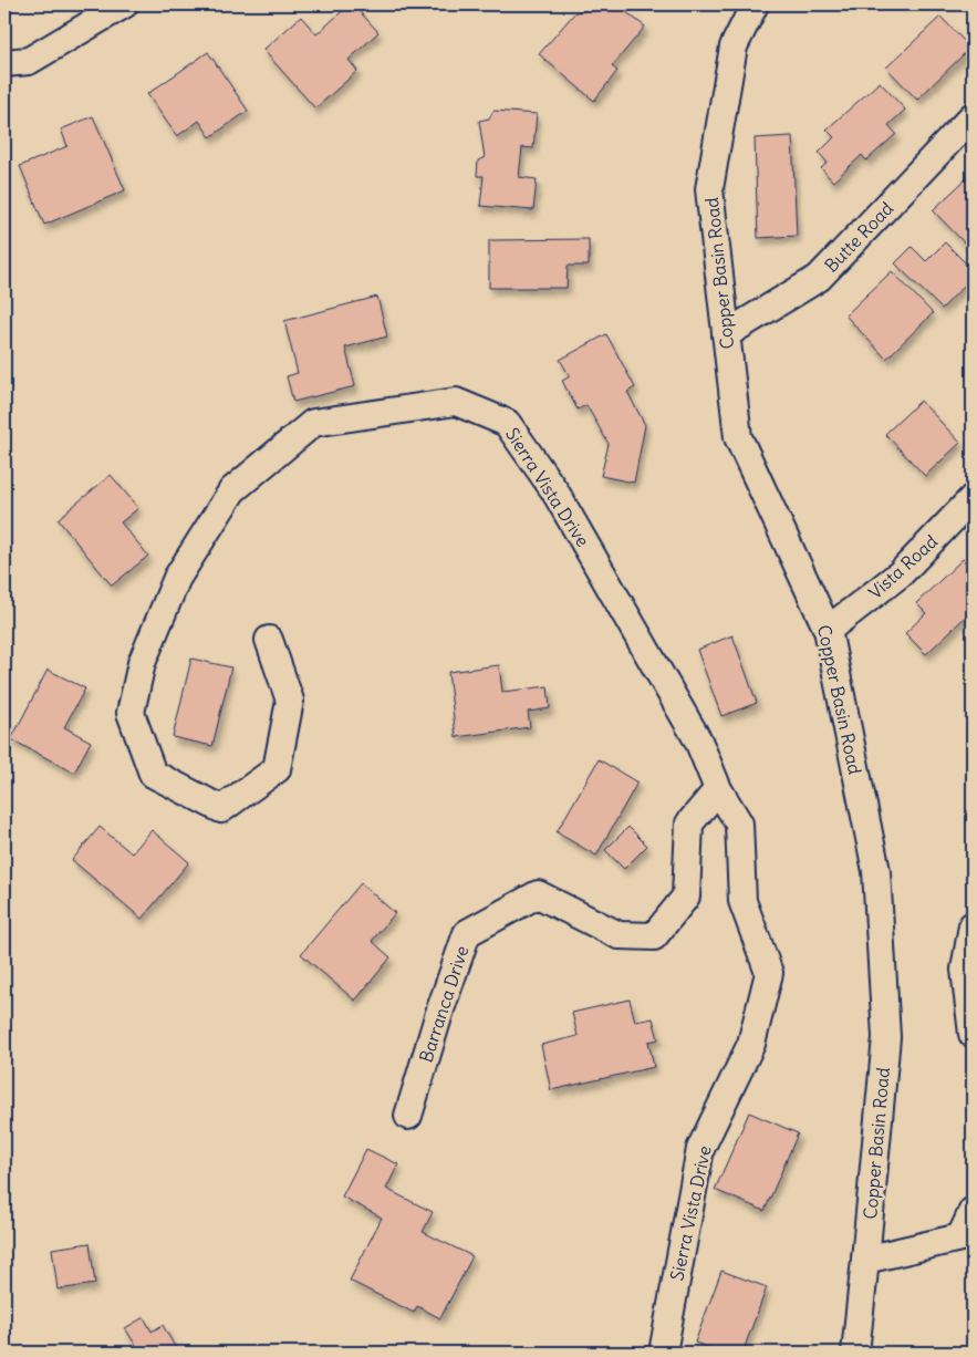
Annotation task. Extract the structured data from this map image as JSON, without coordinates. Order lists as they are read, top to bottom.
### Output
{
  "streets": {
    "street": [
      "Butte Road",
      "Copper Basin Road",
      "Sierra Vista Drive",
      "Vista Road",
      "Barranca Drive"
    ]
  },
  "crossings": [
    ["Butte Road", "Copper Basin Road"],
    ["Copper Basin Road", "Vista Road"],
    ["Sierra Vista Drive", "Barranca Drive"]
  ]
}
